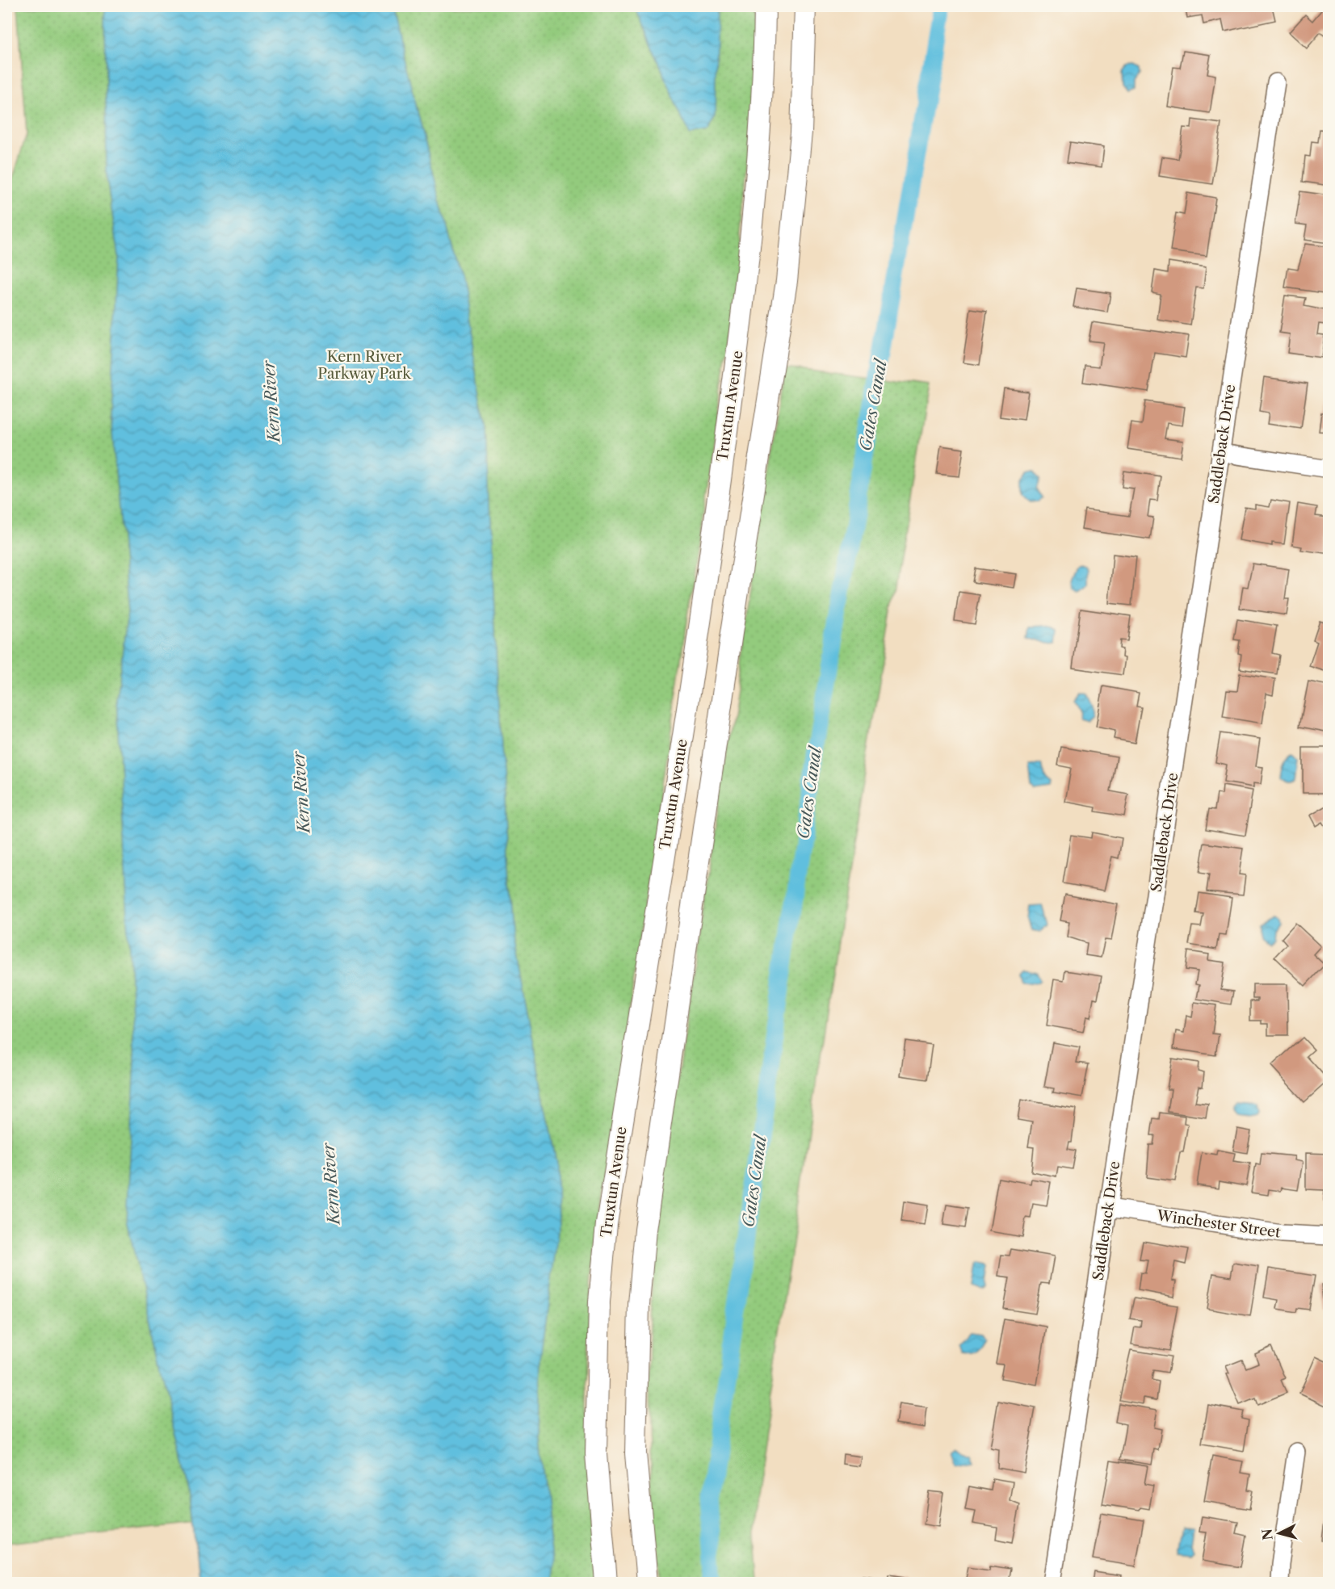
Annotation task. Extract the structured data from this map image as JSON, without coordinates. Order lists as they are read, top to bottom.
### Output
{
  "streets": {
    "main road": ["Truxtun Avenue"],
    "street": ["Saddleback Drive", "Winchester Street"]
  },
  "crossings": [
    ["Saddleback Drive", "Winchester Street"]
  ],
  "water": ["Kern River", "Gates Canal"],
  "parks": ["Kern River Parkway Park"],
  "north": "left"
}
